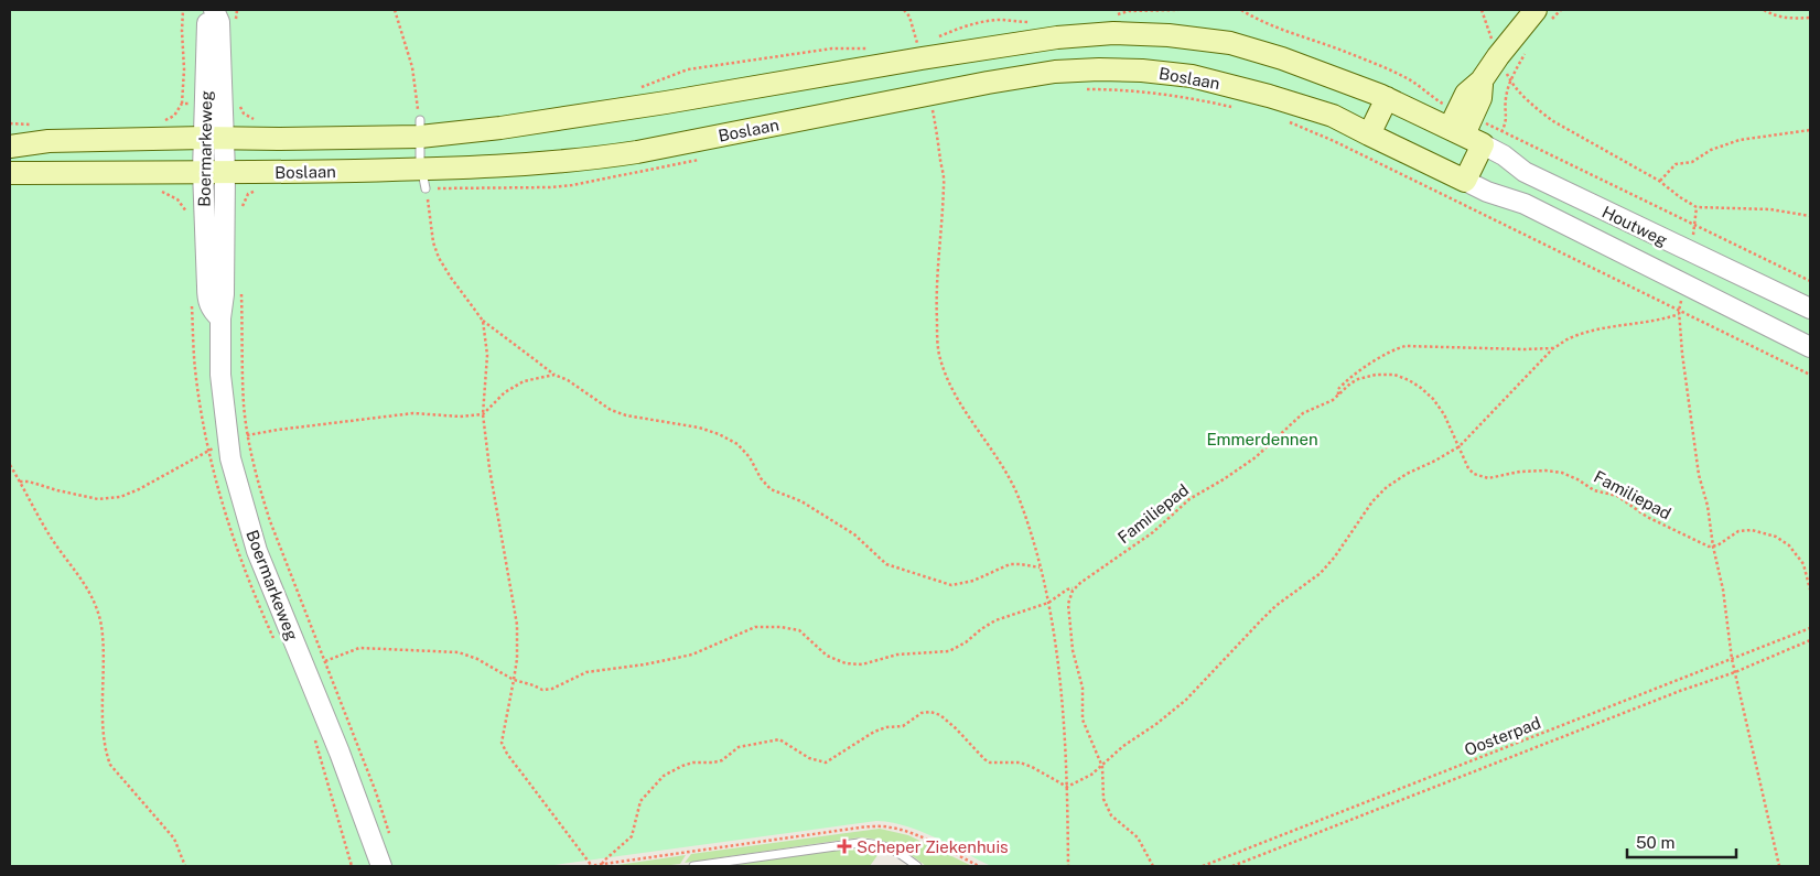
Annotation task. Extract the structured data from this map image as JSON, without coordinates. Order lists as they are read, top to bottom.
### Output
{
  "streets": {
    "main road": ["Boslaan"],
    "street": ["Boermarkeweg", "Houtweg"],
    "path": ["Familiepad", "Oosterpad"]
  },
  "crossings": [
    ["Boslaan", "Boermarkeweg"],
    ["Boslaan", "Houtweg"]
  ],
  "parks": ["Emmerdennen"],
  "places": {
    "health": ["Scheper Ziekenhuis"]
  },
  "scale_bar": "50 m"
}
